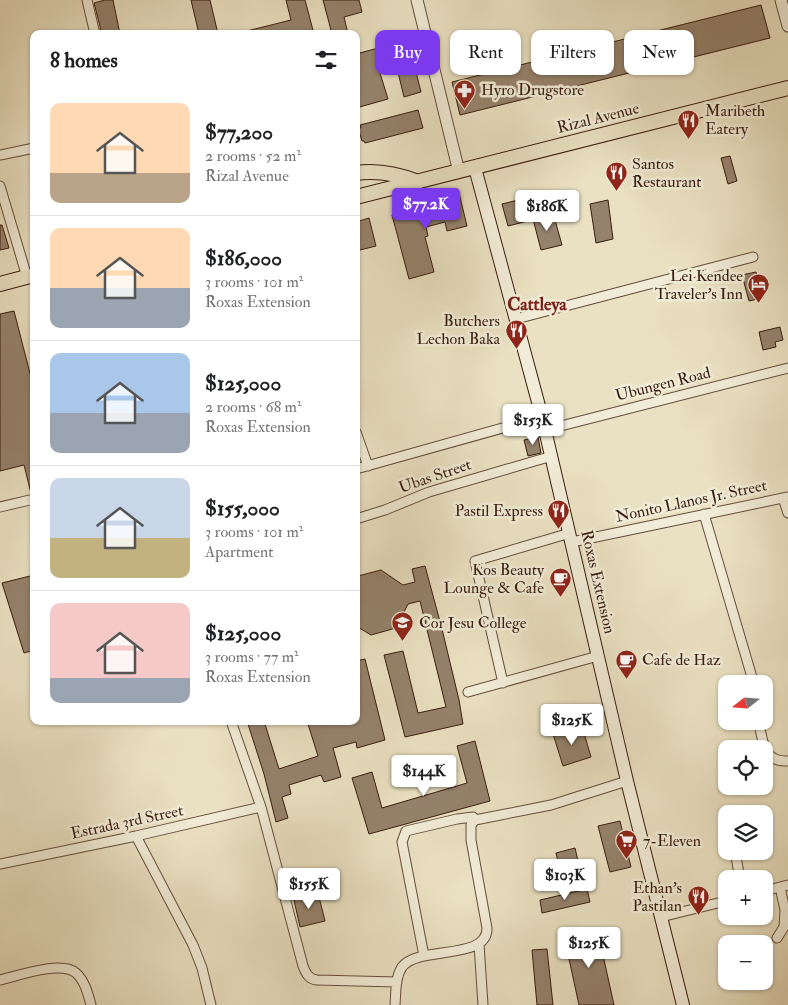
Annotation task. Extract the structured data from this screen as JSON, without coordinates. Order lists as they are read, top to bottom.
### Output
{
  "streets": {
    "main road": ["Rizal Avenue", "Roxas Extension"],
    "street": [
      "Ubungen Road",
      "Ubas Street",
      "Nonito Llanos Jr. Street",
      "Estrada 3rd Street"
    ]
  },
  "crossings": [
    ["Rizal Avenue", "Roxas Extension"],
    ["Ubungen Road", "Roxas Extension"],
    ["Ubas Street", "Roxas Extension"],
    ["Nonito Llanos Jr. Street", "Roxas Extension"]
  ],
  "districts": ["Cattleya"],
  "places": {
    "pharmacy": ["Hyro Drugstore"],
    "restaurant": [
      "Maribeth Eatery",
      "Santos Restaurant",
      "Butchers Lechon Baka",
      "Pastil Express",
      "Ethan's Pastilan"
    ],
    "hotel": ["Lei Kendee Traveler's Inn"],
    "cafe": ["Kos Beauty Lounge & Cafe", "Cafe de Haz"],
    "school or university": ["Cor Jesu College"],
    "supermarket": ["7-Eleven"]
  },
  "north": "left",
  "page": {
    "chip": [
      "Buy",
      "Rent",
      "Filters",
      "New"
    ],
    "heading": "8 homes",
    "list": [
      {
        "name": "$77,200",
        "note": "2 rooms · 52 m² · Rizal Avenue"
      },
      {
        "name": "$186,000",
        "note": "3 rooms · 101 m² · Roxas Extension"
      },
      {
        "name": "$125,000",
        "note": "2 rooms · 68 m² · Roxas Extension"
      },
      {
        "name": "$155,000",
        "note": "3 rooms · 101 m² · Apartment"
      },
      {
        "name": "$125,000",
        "note": "3 rooms · 77 m² · Roxas Extension"
      }
    ],
    "price": [
      "$77.2K",
      "$186K",
      "$153K",
      "$125K",
      "$144K",
      "$103K",
      "$155K",
      "$125K"
    ],
    "map_buttons": ["+", "−"]
  }
}
